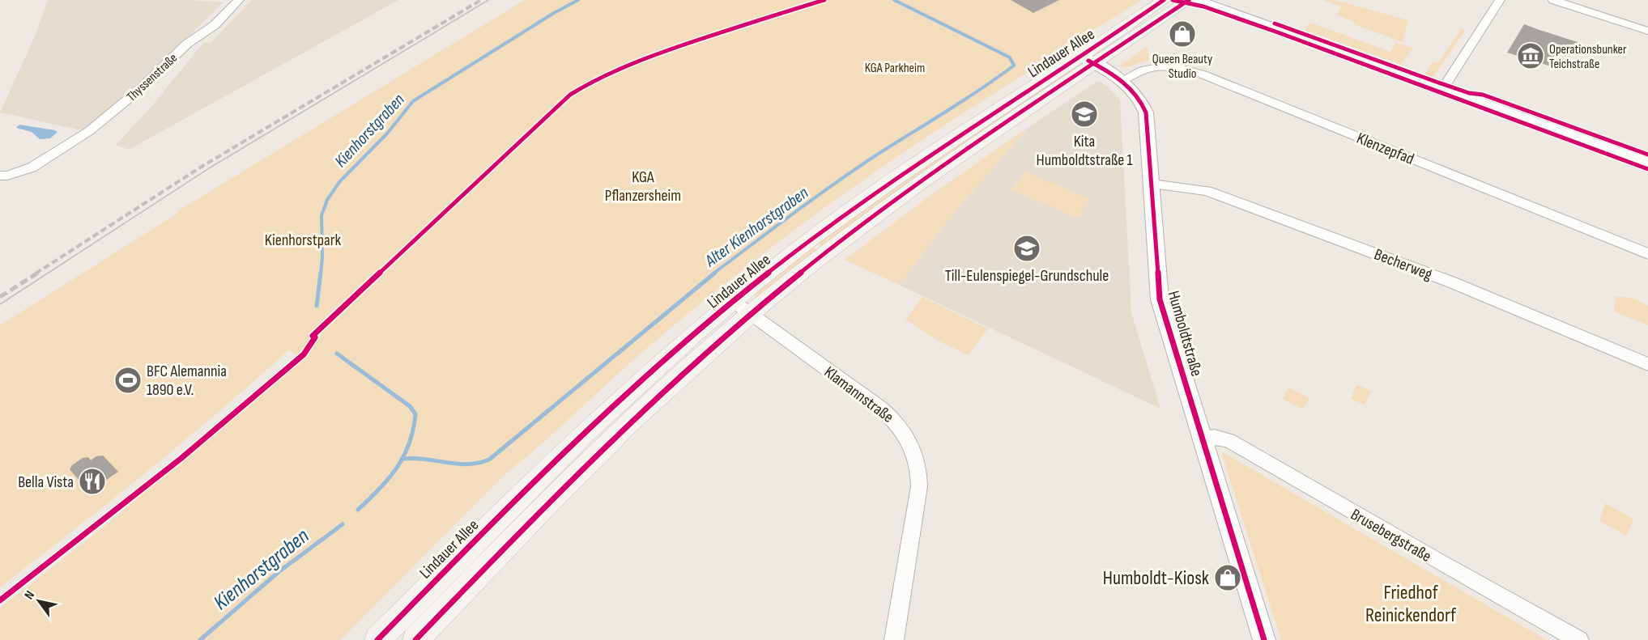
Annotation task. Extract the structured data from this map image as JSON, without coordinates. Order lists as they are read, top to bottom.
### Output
{
  "streets": {
    "main road": ["Lindauer Allee"],
    "street": [
      "Thyssenstraße",
      "Klenzepfad",
      "Becherweg",
      "Humboldtstraße",
      "Klamannstraße",
      "Brusebergstraße"
    ]
  },
  "crossings": [
    ["Lindauer Allee", "Humboldtstraße"],
    ["Lindauer Allee", "Klamannstraße"],
    ["Klenzepfad", "Humboldtstraße"],
    ["Becherweg", "Humboldtstraße"],
    ["Humboldtstraße", "Brusebergstraße"]
  ],
  "water": ["Kienhorstgraben", "Alter Kienhorstgraben"],
  "parks": [
    "KGA Parkheim",
    "KGA Pflanzersheim",
    "Kienhorstpark",
    "Friedhof Reinickendorf"
  ],
  "places": {
    "shop": ["Queen Beauty Studio", "Humboldt-Kiosk"],
    "museum": ["Operationsbunker Teichstraße"],
    "school or university": ["Kita Humboldtstraße 1", "Till-Eulenspiegel-Grundschule"],
    "sports": ["BFC Alemannia 1890 e.V."],
    "restaurant": ["Bella Vista"]
  },
  "north": "top left"
}
